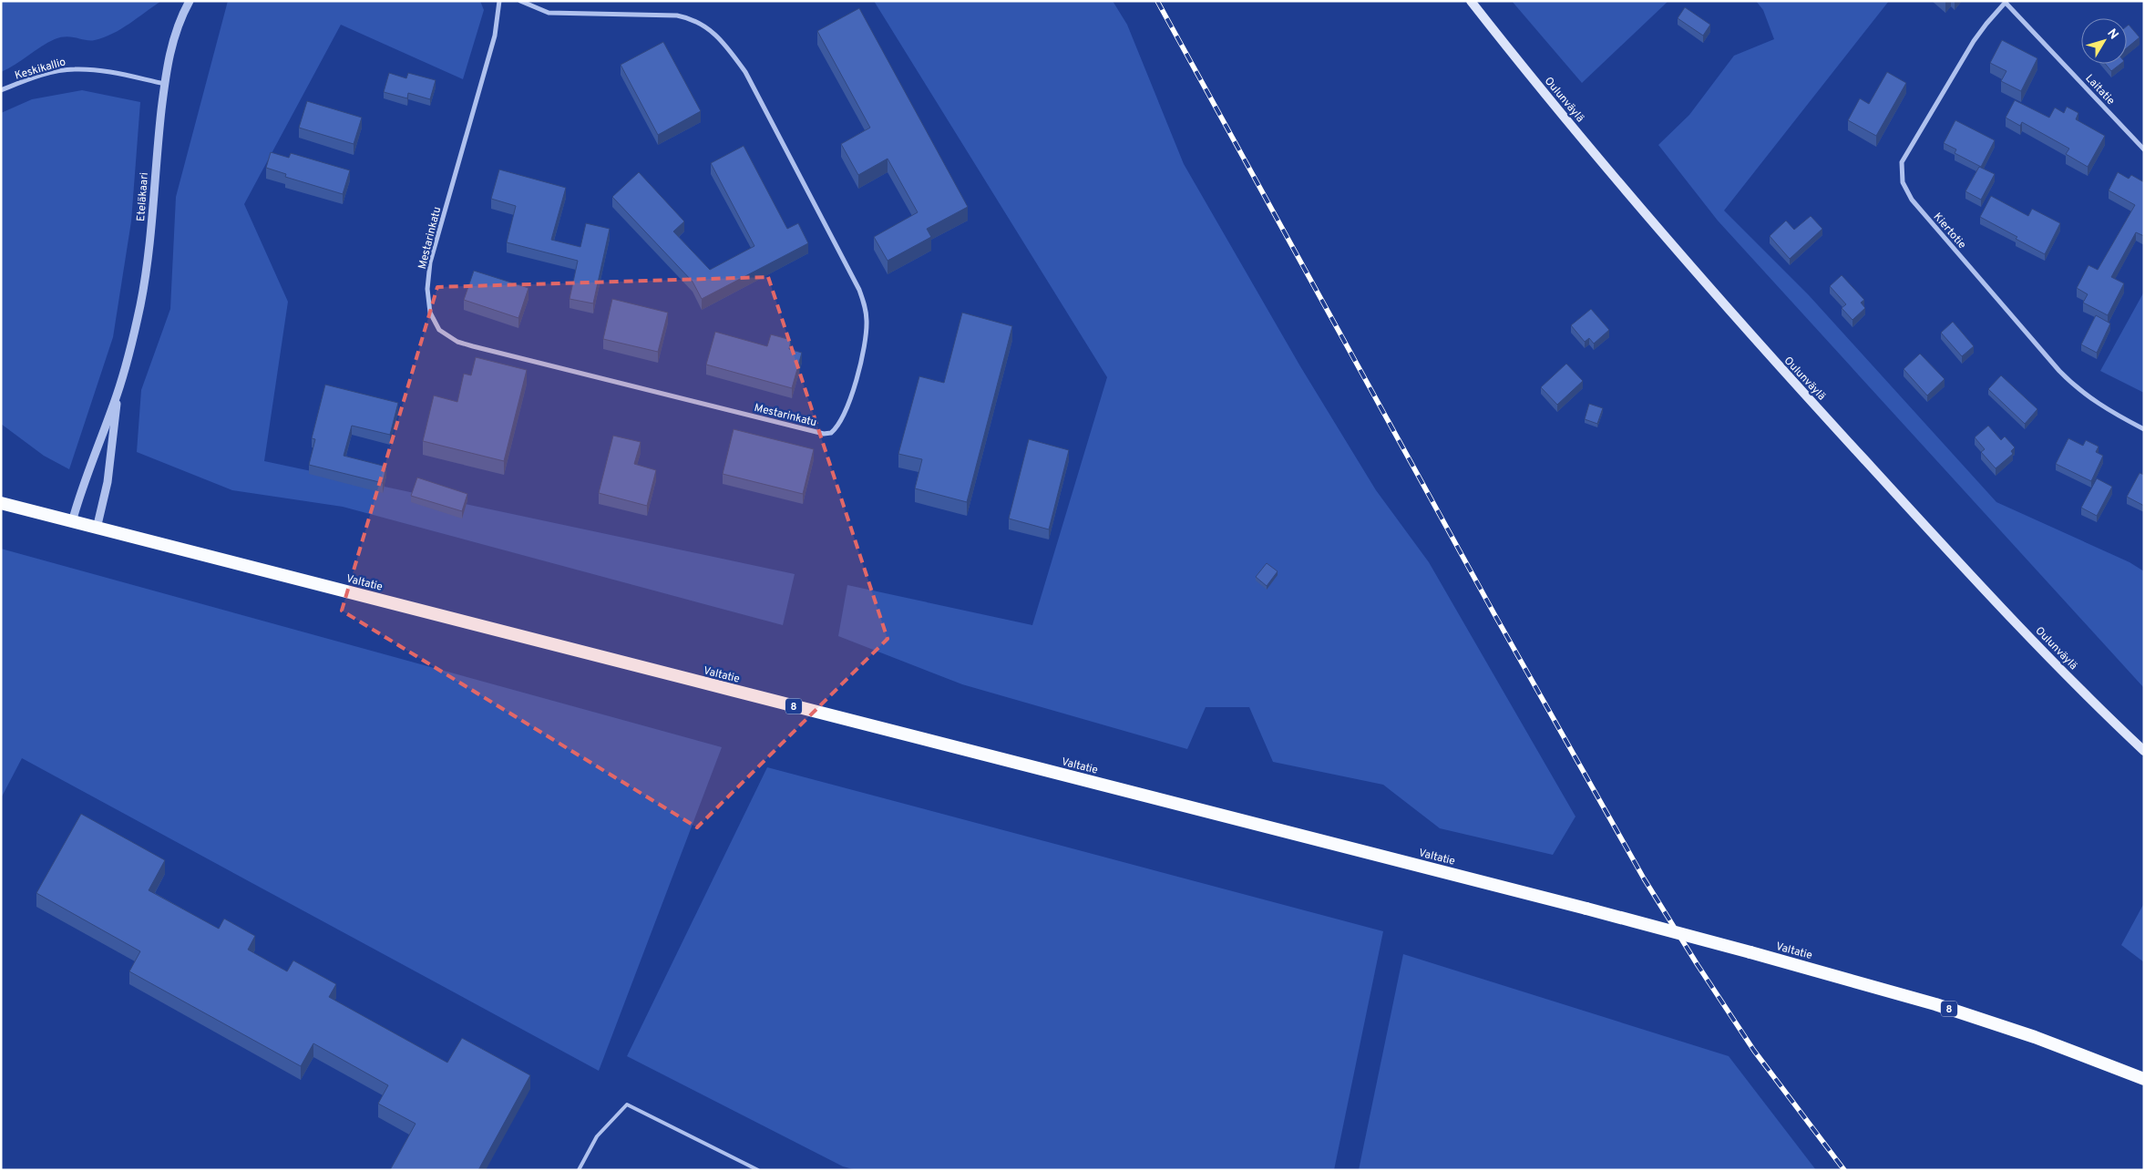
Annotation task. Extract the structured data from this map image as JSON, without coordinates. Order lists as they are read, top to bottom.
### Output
{
  "streets": {
    "highway": ["Valtatie", "8"],
    "main road": ["Oulunväylä"],
    "street": [
      "Keskikallio",
      "Laitatie",
      "Eteläkaari",
      "Kiertotie",
      "Mestarinkatu"
    ]
  },
  "crossings": [
    ["Keskikallio", "Eteläkaari"],
    ["Laitatie", "Kiertotie"],
    ["Eteläkaari", "Valtatie"]
  ],
  "north": "top right"
}
